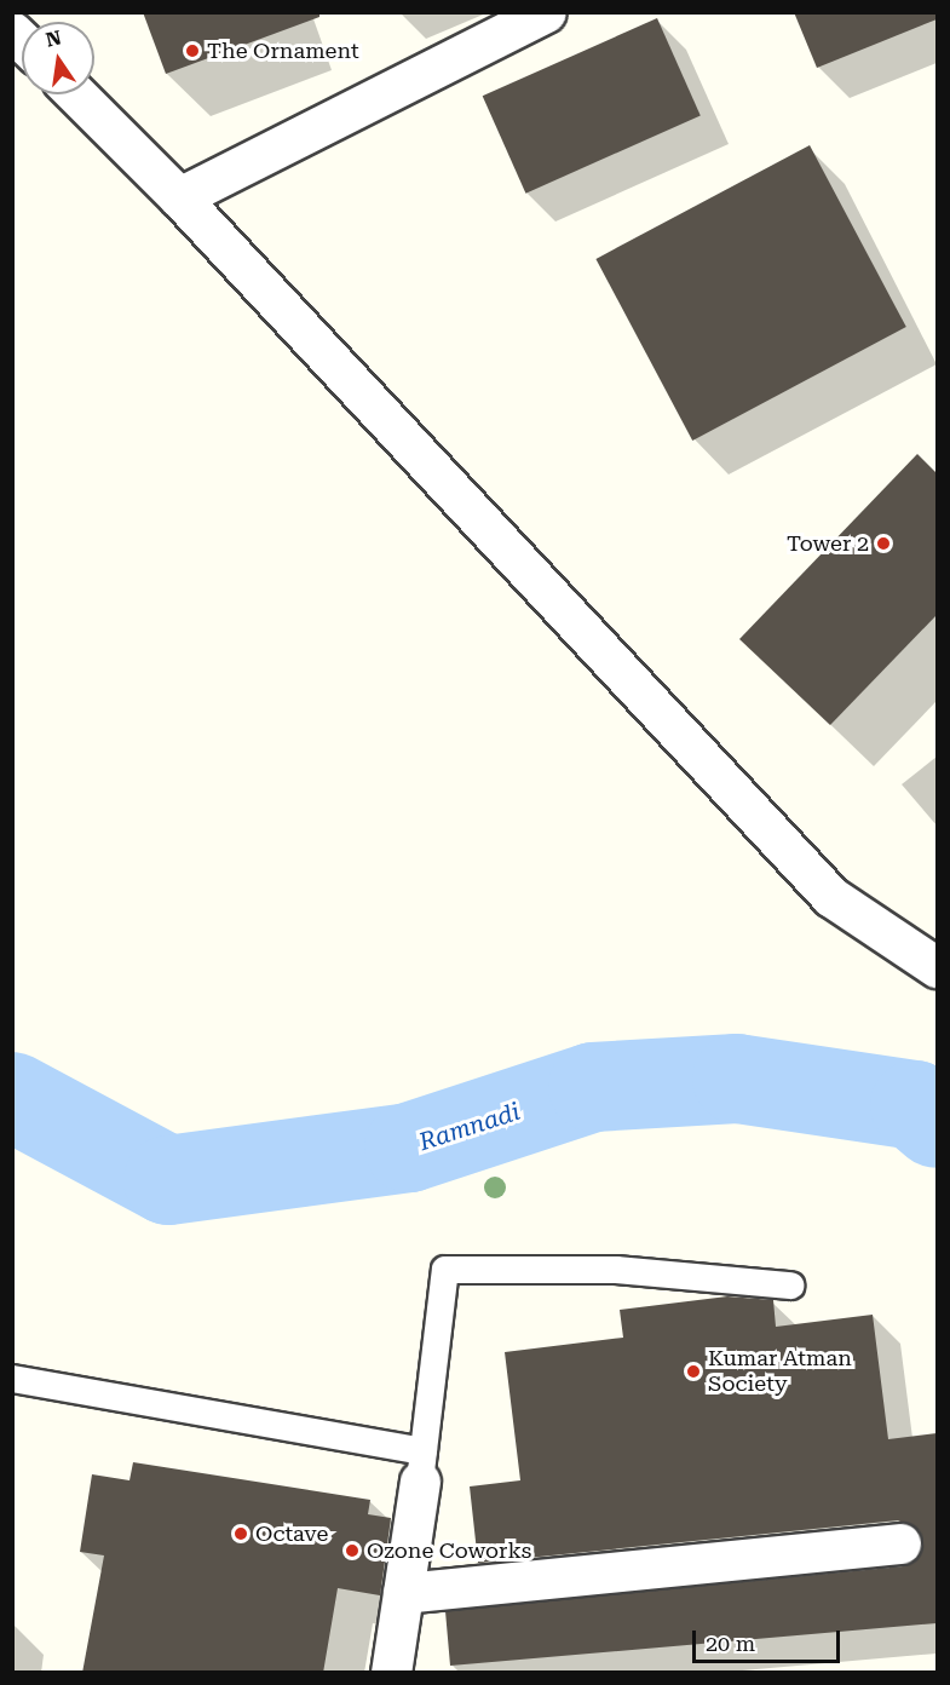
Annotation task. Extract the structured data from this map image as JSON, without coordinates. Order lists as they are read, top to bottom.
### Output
{
  "water": ["Ramnadi"],
  "places": [
    "The Ornament",
    "Tower 2",
    "Kumar Atman Society",
    "Octave",
    "Ozone Coworks"
  ],
  "scale_bar": "20 m",
  "north": "top"
}
